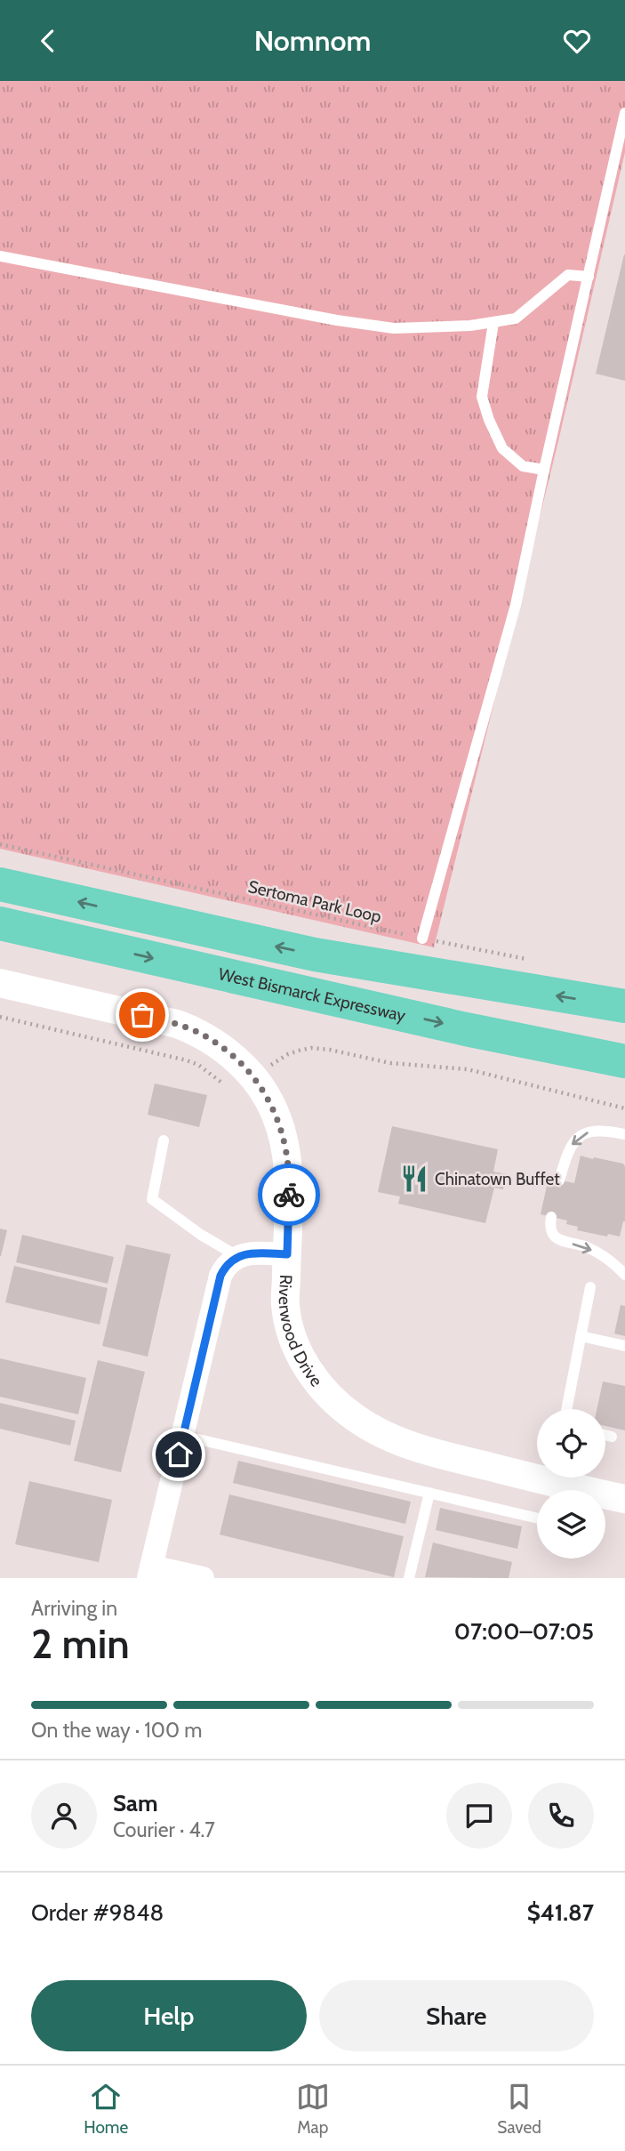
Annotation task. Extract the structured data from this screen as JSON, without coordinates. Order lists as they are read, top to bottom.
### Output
{
  "streets": {
    "highway": ["West Bismarck Expressway"],
    "street": ["Riverwood Drive"],
    "path": ["Sertoma Park Loop"]
  },
  "places": {
    "restaurant": ["Chinatown Buffet"]
  },
  "page": {
    "header": "Nomnom",
    "heading": ["2 min", "Arriving in", "07:00–07:05"],
    "panel": [
      "Sam",
      "Courier · 4.7",
      "Order #9848",
      "$41.87"
    ],
    "bar": "On the way · 100 m",
    "buttons": ["Help", "Share"],
    "tabs": ["Home", "Map", "Saved"]
  }
}
